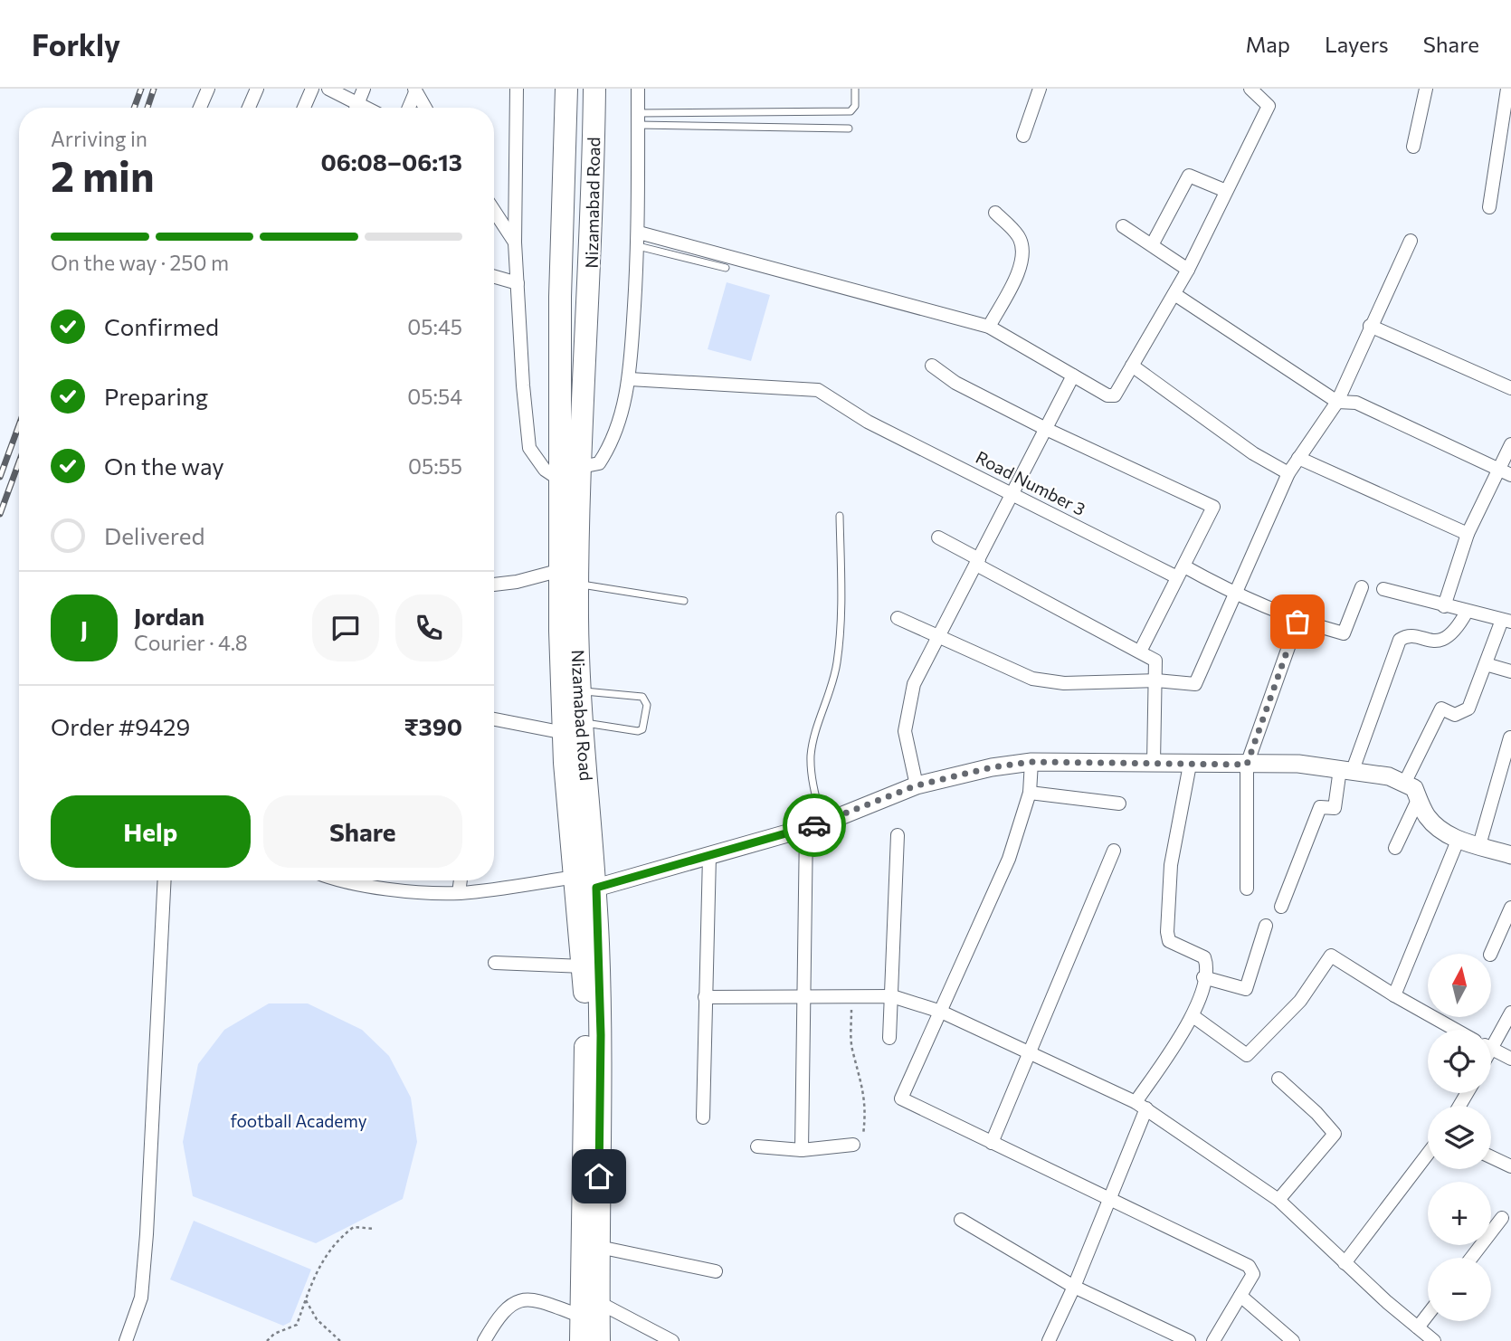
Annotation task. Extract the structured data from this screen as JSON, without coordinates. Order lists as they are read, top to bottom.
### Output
{
  "streets": {
    "highway": ["Nizamabad Road"],
    "street": ["Road Number 3"]
  },
  "parks": ["football Academy"],
  "north": "top",
  "page": {
    "header": "Forkly",
    "nav": ["Map", "Layers", "Share"],
    "heading": ["2 min", "Arriving in", "06:08–06:13"],
    "panel": [
      "Jordan",
      "Courier · 4.8",
      "Order #9429",
      "₹390"
    ],
    "bar": "On the way · 250 m",
    "list": [
      ["Confirmed", "05:45"],
      ["Preparing", "05:54"],
      ["On the way", "05:55"],
      "Delivered"
    ],
    "round": "J",
    "buttons": ["Help", "Share"],
    "map_buttons": ["+", "−"]
  }
}
